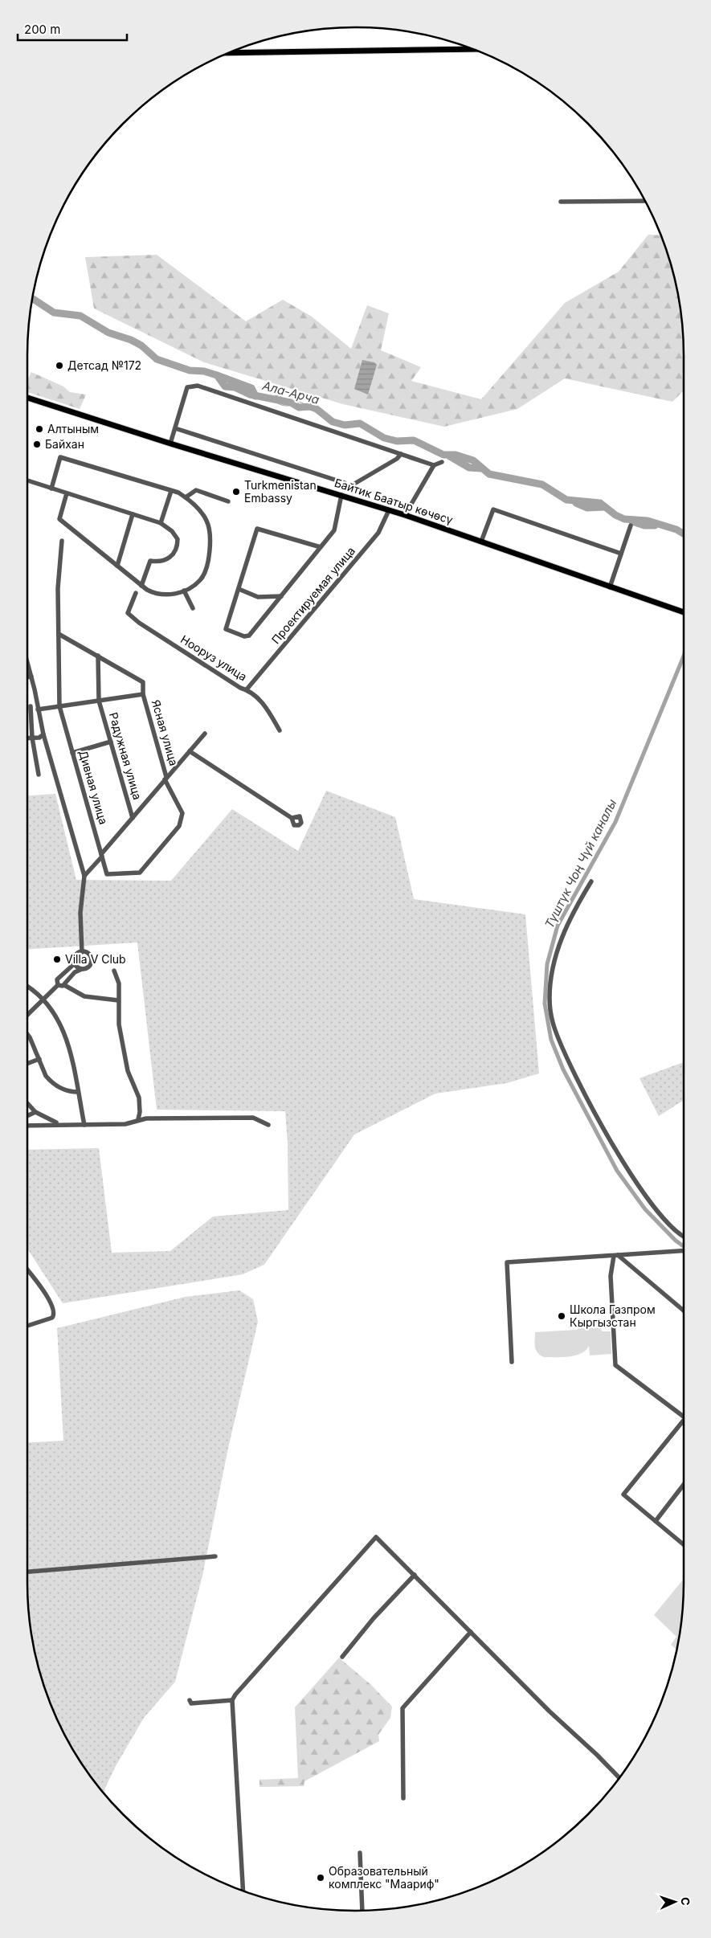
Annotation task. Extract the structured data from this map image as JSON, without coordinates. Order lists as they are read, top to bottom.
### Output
{
  "streets": {
    "main road": ["Байтик Баатыр көчөсү"],
    "street": [
      "Проектируемая улица",
      "Нооруз улица",
      "Ясная улица",
      "Радужная улица",
      "Дивная улица"
    ]
  },
  "crossings": [
    ["Байтик Баатыр көчөсү", "Проектируемая улица"],
    ["Проектируемая улица", "Нооруз улица"],
    ["Ясная улица", "Радужная улица"],
    ["Ясная улица", "Дивная улица"]
  ],
  "water": ["Ала-Арча", "Түштүк Чоң Чүй каналы"],
  "places": [
    "Детсад №172",
    "Алтыным",
    "Байхан",
    "Turkmenistan Embassy",
    "Villa V Club",
    "Школа Газпром Кыргызстан",
    "Образовательный комплекс \"Маариф\""
  ],
  "scale_bar": "200 m",
  "north": "right"
}
